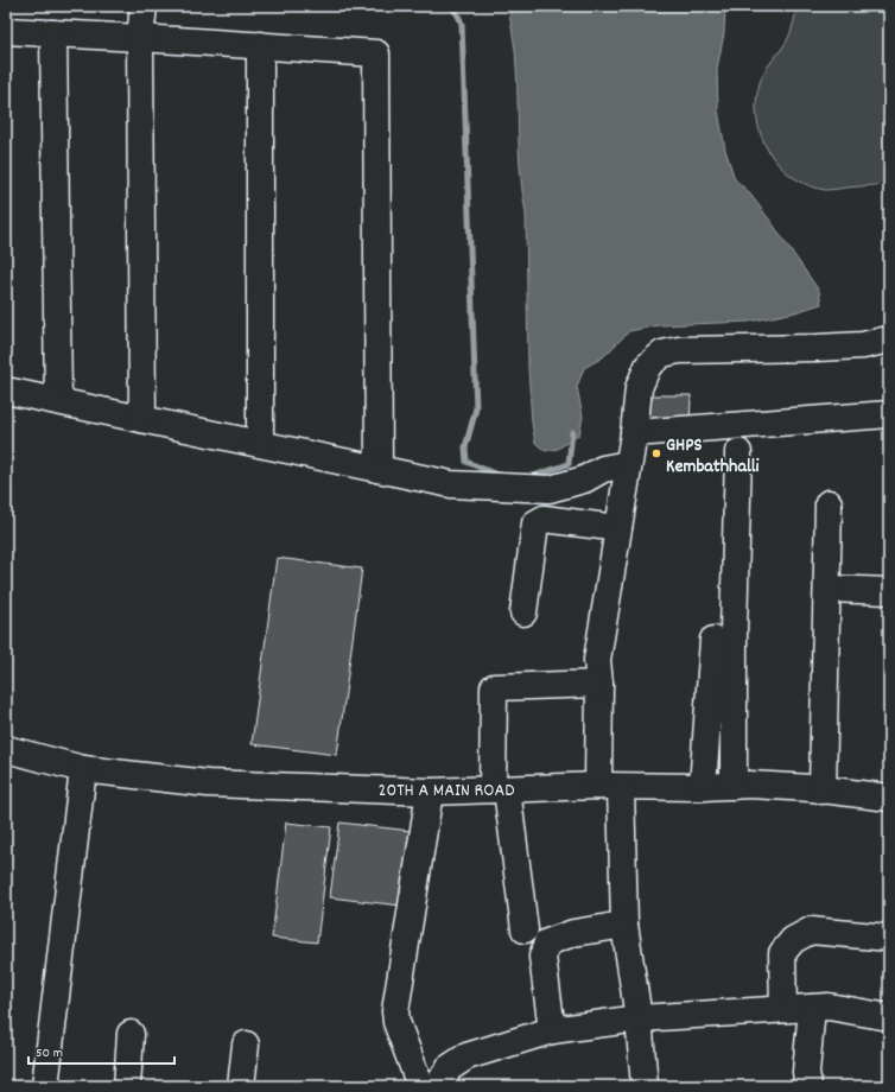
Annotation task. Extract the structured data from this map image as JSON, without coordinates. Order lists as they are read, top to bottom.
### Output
{
  "streets": {
    "street": ["20TH A MAIN ROAD"]
  },
  "places": ["GHPS Kembathhalli"],
  "scale_bar": "50 m"
}
